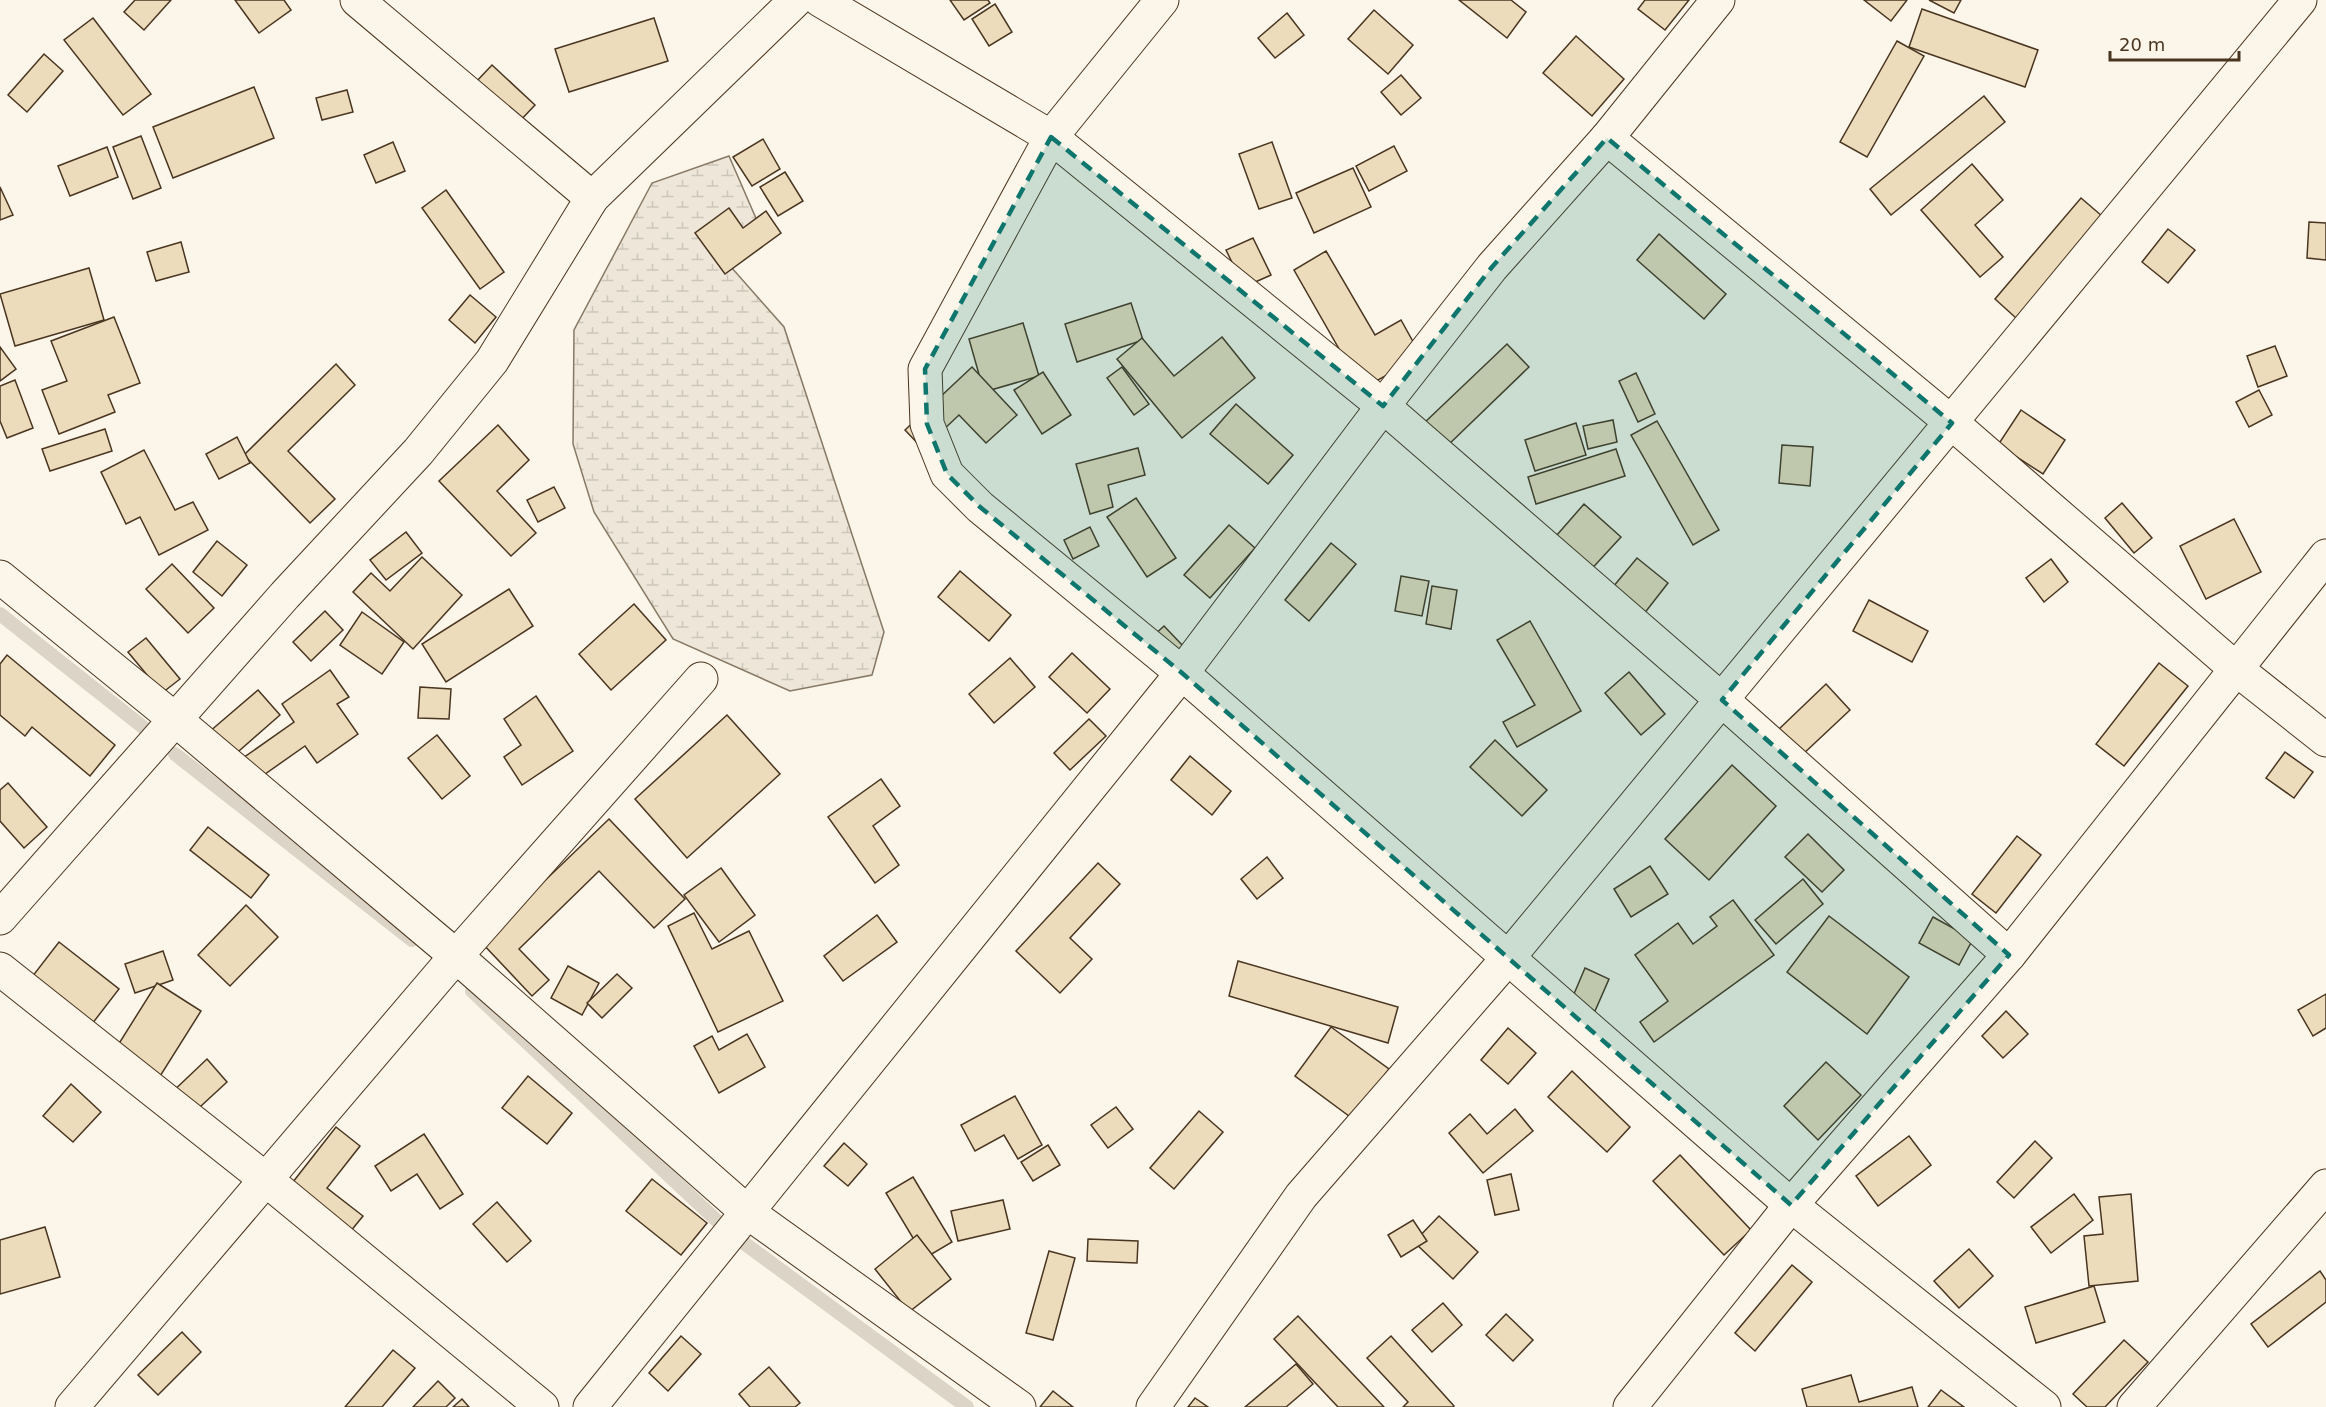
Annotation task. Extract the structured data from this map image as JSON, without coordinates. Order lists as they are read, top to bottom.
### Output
{
  "scale_bar": "20 m"
}
